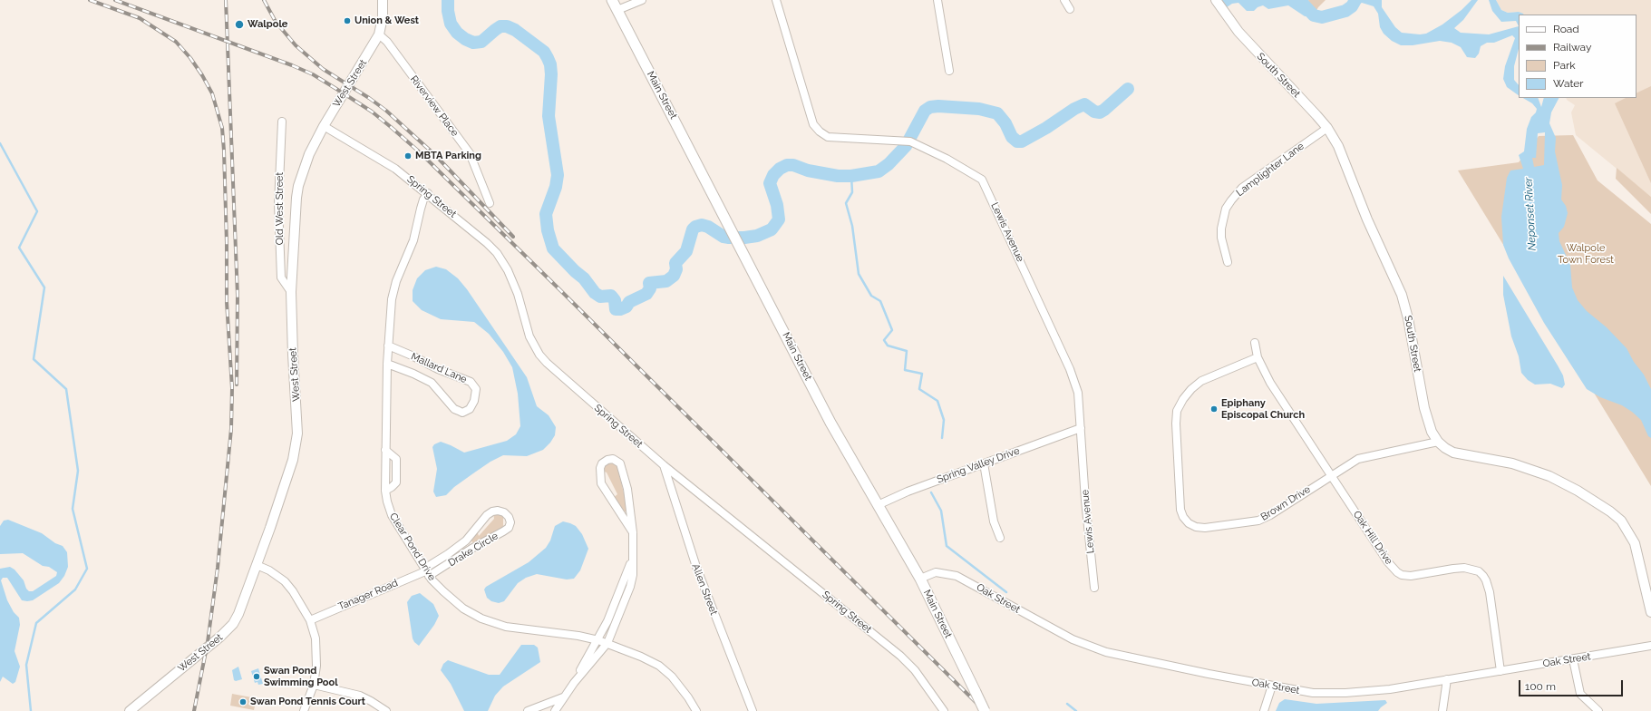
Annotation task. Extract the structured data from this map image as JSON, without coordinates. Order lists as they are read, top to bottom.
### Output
{
  "streets": {
    "main road": ["Main Street"],
    "street": [
      "South Street",
      "West Street",
      "Riverview Place",
      "Lamplighter Lane",
      "Spring Street",
      "Old West Street",
      "Lewis Avenue",
      "Mallard Lane",
      "Spring Valley Drive",
      "Brown Drive",
      "Oak Hill Drive",
      "Clear Pond Drive",
      "Drake Circle",
      "Allen Street",
      "Tanager Road",
      "Oak Street"
    ]
  },
  "crossings": [
    ["South Street", "Lamplighter Lane"],
    ["South Street", "Brown Drive"],
    ["West Street", "Riverview Place"],
    ["West Street", "Spring Street"],
    ["West Street", "Old West Street"],
    ["Main Street", "Spring Valley Drive"],
    ["Main Street", "Oak Street"],
    ["Spring Street", "Clear Pond Drive"],
    ["Spring Street", "Allen Street"],
    ["Lewis Avenue", "Spring Valley Drive"],
    ["Mallard Lane", "Clear Pond Drive"],
    ["Brown Drive", "Oak Hill Drive"],
    ["Oak Hill Drive", "Oak Street"],
    ["Clear Pond Drive", "Drake Circle"],
    ["Clear Pond Drive", "Tanager Road"],
    ["Drake Circle", "Tanager Road"]
  ],
  "water": ["Neponset River"],
  "parks": ["Walpole Town Forest"],
  "places": [
    "Union & West",
    "Walpole",
    "MBTA Parking",
    "Epiphany Episcopal Church",
    "Swan Pond Swimming Pool",
    "Swan Pond Tennis Court"
  ],
  "legend": [
    "Road",
    "Railway",
    "Park",
    "Water"
  ],
  "scale_bar": "100 m"
}
